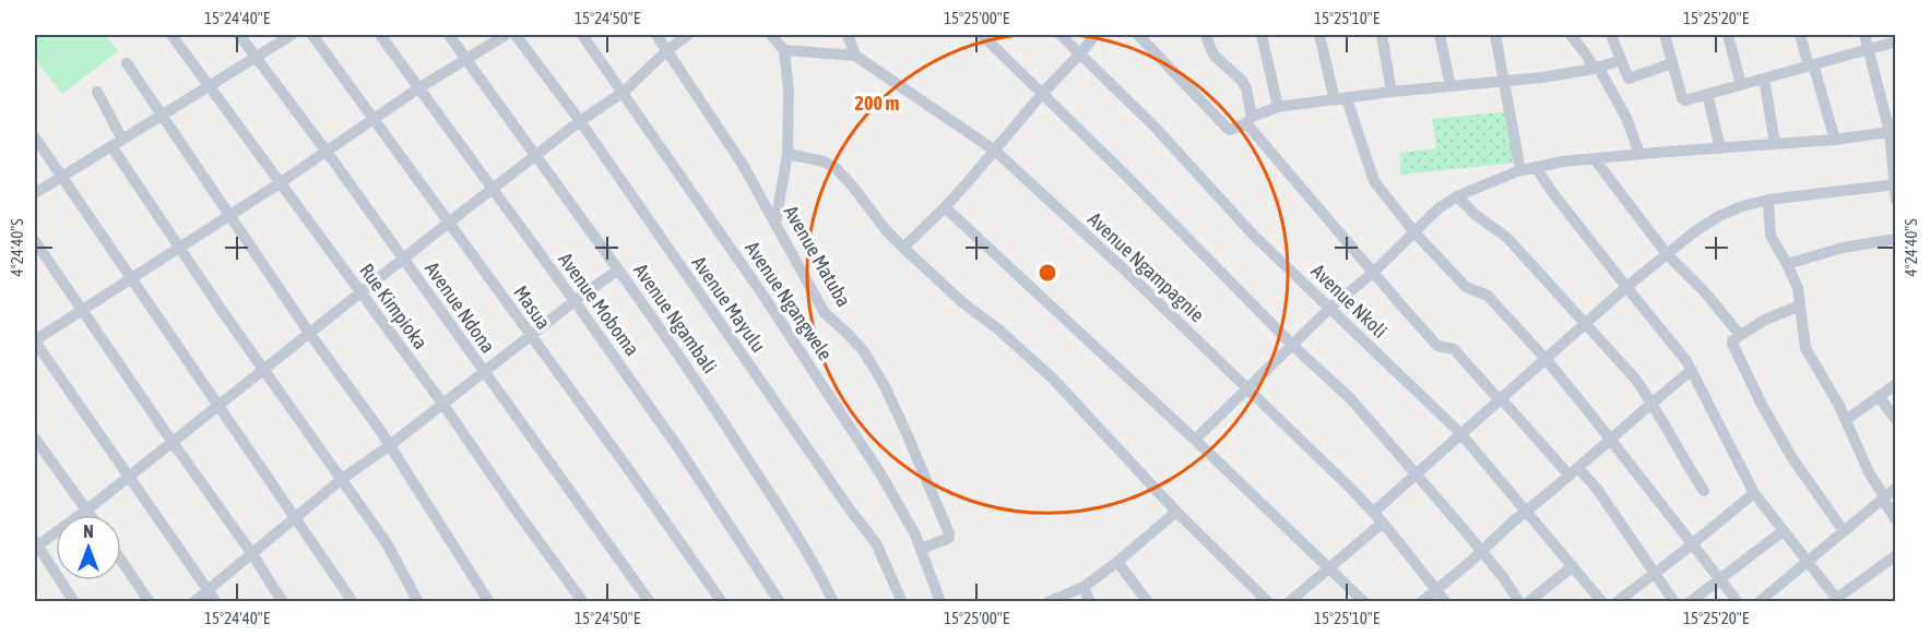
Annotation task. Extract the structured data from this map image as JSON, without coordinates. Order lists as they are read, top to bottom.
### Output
{
  "streets": {
    "street": [
      "Avenue Matuba",
      "Avenue Ngampagnie",
      "Avenue Ngangwele",
      "Avenue Nkoli",
      "Avenue Moboma",
      "Avenue Mayulu",
      "Rue Kimpioka",
      "Avenue Ndona",
      "Masua",
      "Avenue Ngambali"
    ]
  },
  "crossings": [
    ["Avenue Matuba", "Avenue Ngangwele"]
  ],
  "north": "top",
  "coordinates": [
    "15°24'40\"E",
    "15°24'50\"E",
    "15°25'00\"E",
    "15°25'10\"E",
    "15°25'20\"E",
    "4°24'40\"S"
  ],
  "rings": ["200 m"]
}
